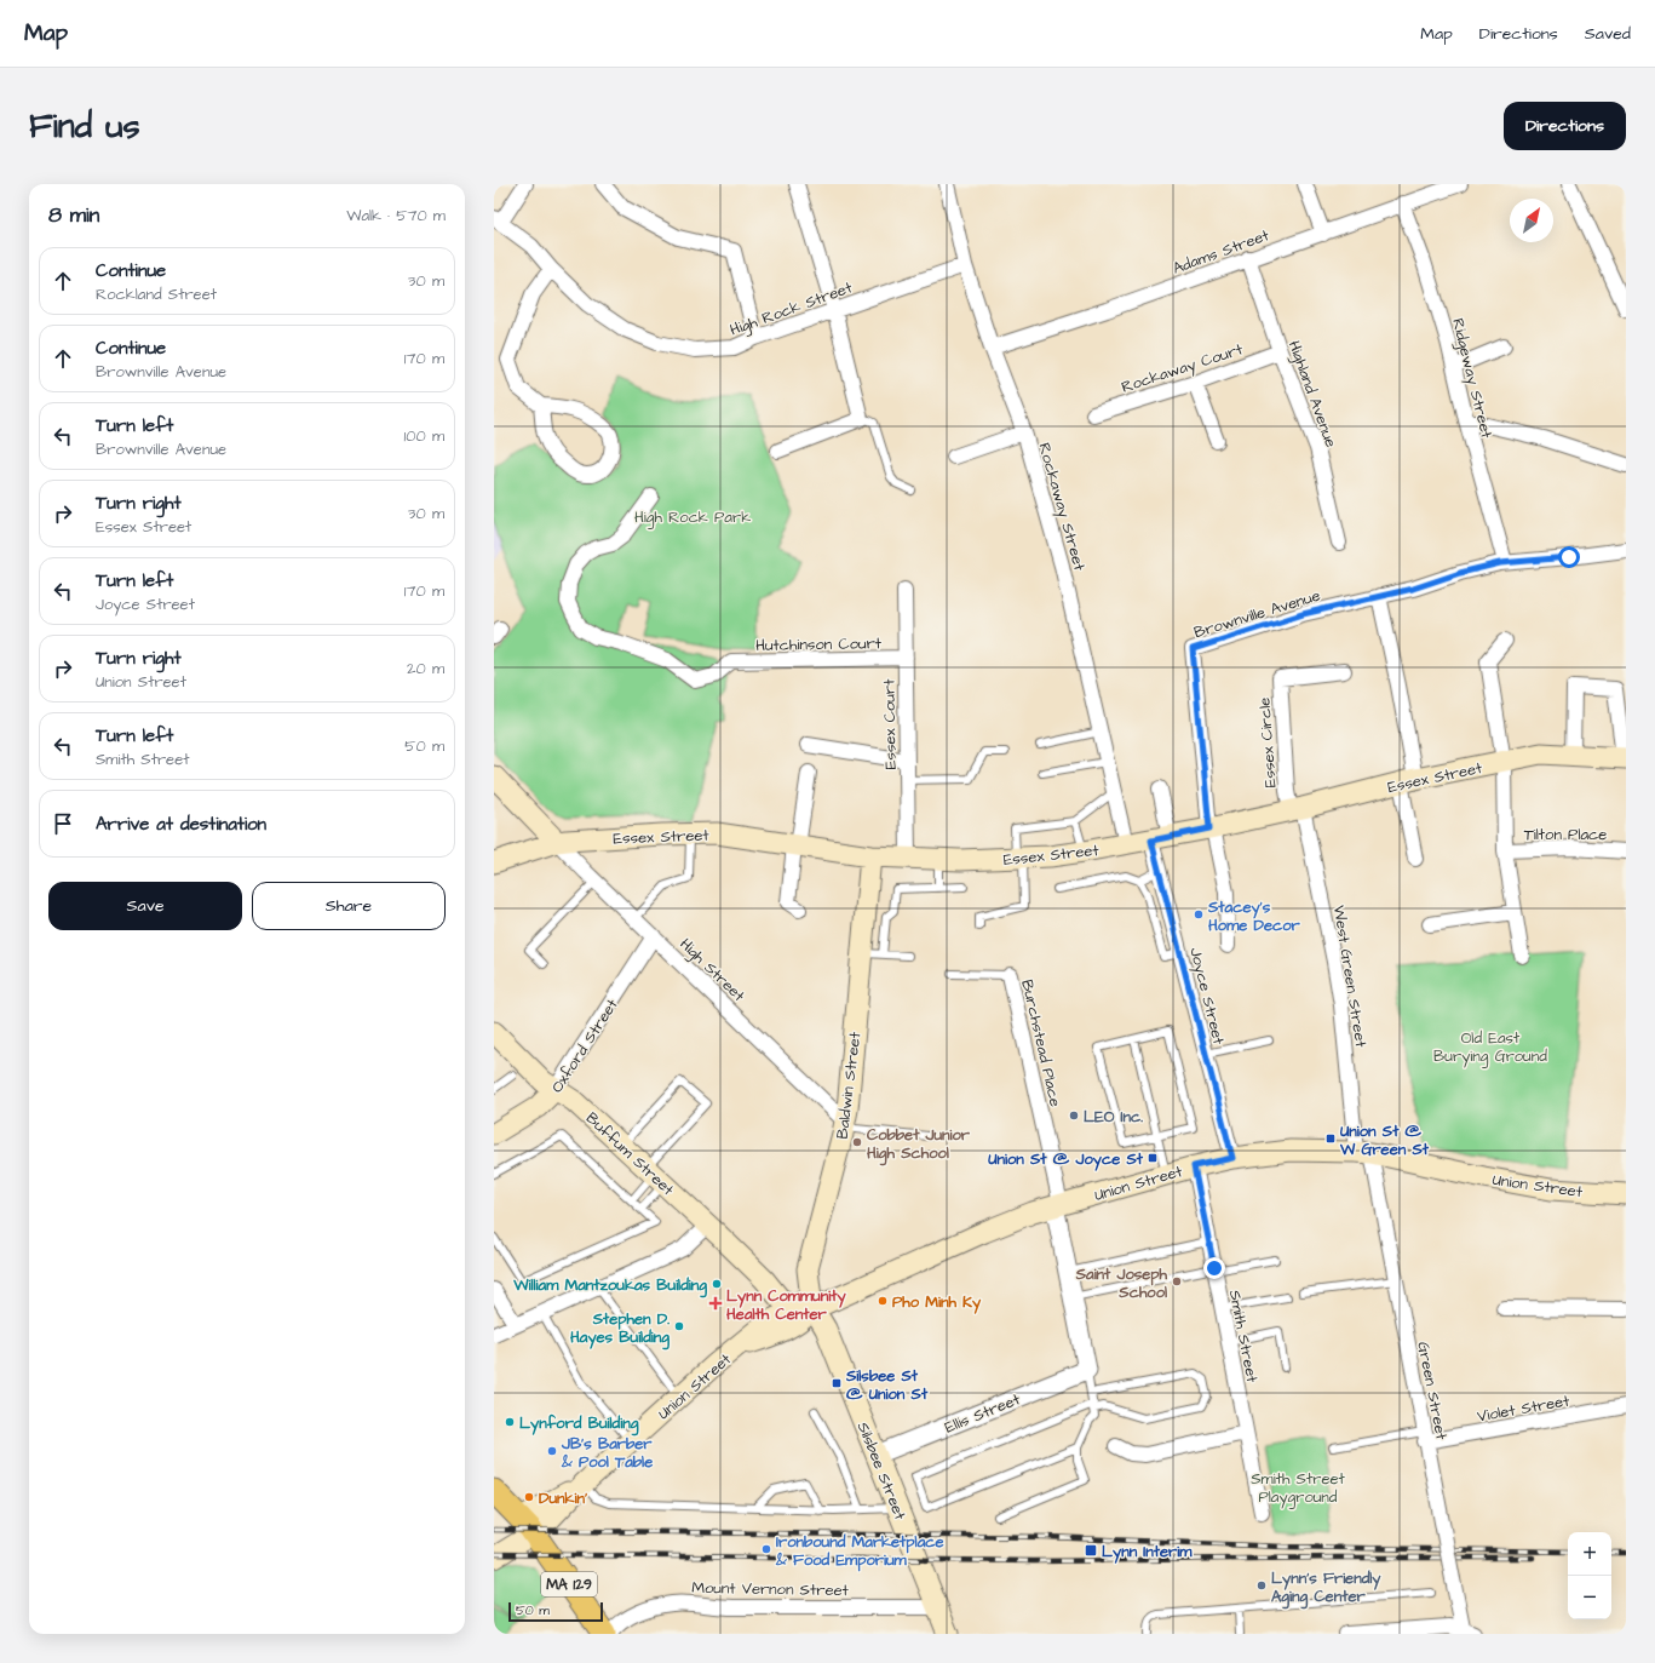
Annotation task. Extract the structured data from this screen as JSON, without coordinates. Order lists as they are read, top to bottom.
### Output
{
  "streets": {
    "main road": [
      "Essex Street",
      "Oxford Street",
      "Baldwin Street",
      "Buffum Street",
      "Union Street",
      "Silsbee Street",
      "MA 129"
    ],
    "street": [
      "Adams Street",
      "High Rock Street",
      "Rockaway Court",
      "Ridgeway Street",
      "Highland Avenue",
      "Rockaway Street",
      "Brownville Avenue",
      "Hutchinson Court",
      "Essex Court",
      "Essex Circle",
      "Tilton Place",
      "High Street",
      "West Green Street",
      "Joyce Street",
      "Burchstead Place",
      "Smith Street",
      "Green Street",
      "Violet Street",
      "Ellis Street",
      "Mount Vernon Street"
    ]
  },
  "crossings": [
    ["Adams Street", "Ridgeway Street"],
    ["Adams Street", "Highland Avenue"],
    ["Adams Street", "Rockaway Street"],
    ["High Rock Street", "Rockaway Street"],
    ["Rockaway Court", "Highland Avenue"],
    ["Ridgeway Street", "Brownville Avenue"],
    ["Rockaway Street", "Essex Street"],
    ["Brownville Avenue", "Essex Street"],
    ["Hutchinson Court", "Essex Court"],
    ["Essex Court", "Essex Street"],
    ["Essex Circle", "Essex Street"],
    ["Essex Circle", "West Green Street"],
    ["Essex Street", "High Street"],
    ["Essex Street", "West Green Street"],
    ["Essex Street", "Joyce Street"],
    ["Essex Street", "Baldwin Street"],
    ["High Street", "Oxford Street"],
    ["High Street", "Baldwin Street"],
    ["West Green Street", "Union Street"],
    ["West Green Street", "Green Street"],
    ["Joyce Street", "Union Street"],
    ["Burchstead Place", "Union Street"],
    ["Oxford Street", "Buffum Street"],
    ["Baldwin Street", "Buffum Street"],
    ["Baldwin Street", "Union Street"],
    ["Baldwin Street", "Silsbee Street"],
    ["Buffum Street", "Union Street"],
    ["Buffum Street", "Silsbee Street"],
    ["Union Street", "Smith Street"],
    ["Union Street", "Green Street"],
    ["Union Street", "Silsbee Street"],
    ["Union Street", "MA 129"],
    ["Green Street", "Violet Street"],
    ["Ellis Street", "Silsbee Street"],
    ["Silsbee Street", "Mount Vernon Street"]
  ],
  "parks": ["High Rock Park", "Old East Burying Ground", "Smith Street Playground"],
  "places": {
    "other": [
      "Stacey's Home Decor",
      "LEO Inc.",
      "Cobbet Junior High School",
      "Saint Joseph School",
      "William Mantzoukas Building",
      "Pho Minh Ky",
      "Stephen D. Hayes Building",
      "Lynford Building",
      "JB's Barber & Pool Table",
      "Dunkin'",
      "Ironbound Marketplace & Food Emporium",
      "Lynn's Friendly Aging Center"
    ],
    "transit": [
      "Union St @ W Green St",
      "Union St @ Joyce St",
      "Silsbee St @ Union St",
      "Lynn Interim"
    ],
    "health": ["Lynn Community Health Center"]
  },
  "scale_bar": "50 m",
  "north": "top right",
  "page": {
    "header": "Map",
    "nav": ["Map", "Directions", "Saved"],
    "buttons": [
      "Directions",
      ["Save", "Share"]
    ],
    "title": "Find us",
    "heading": ["8 min", "Walk · 570 m"],
    "list": [
      ["Continue", "Rockland Street", "30 m"],
      ["Continue", "Brownville Avenue", "170 m"],
      ["Turn left", "Brownville Avenue", "100 m"],
      ["Turn right", "Essex Street", "30 m"],
      ["Turn left", "Joyce Street", "170 m"],
      ["Turn right", "Union Street", "20 m"],
      ["Turn left", "Smith Street", "50 m"],
      "Arrive at destination"
    ],
    "map_buttons": ["+", "−"],
    "scale": "50 m"
  }
}
